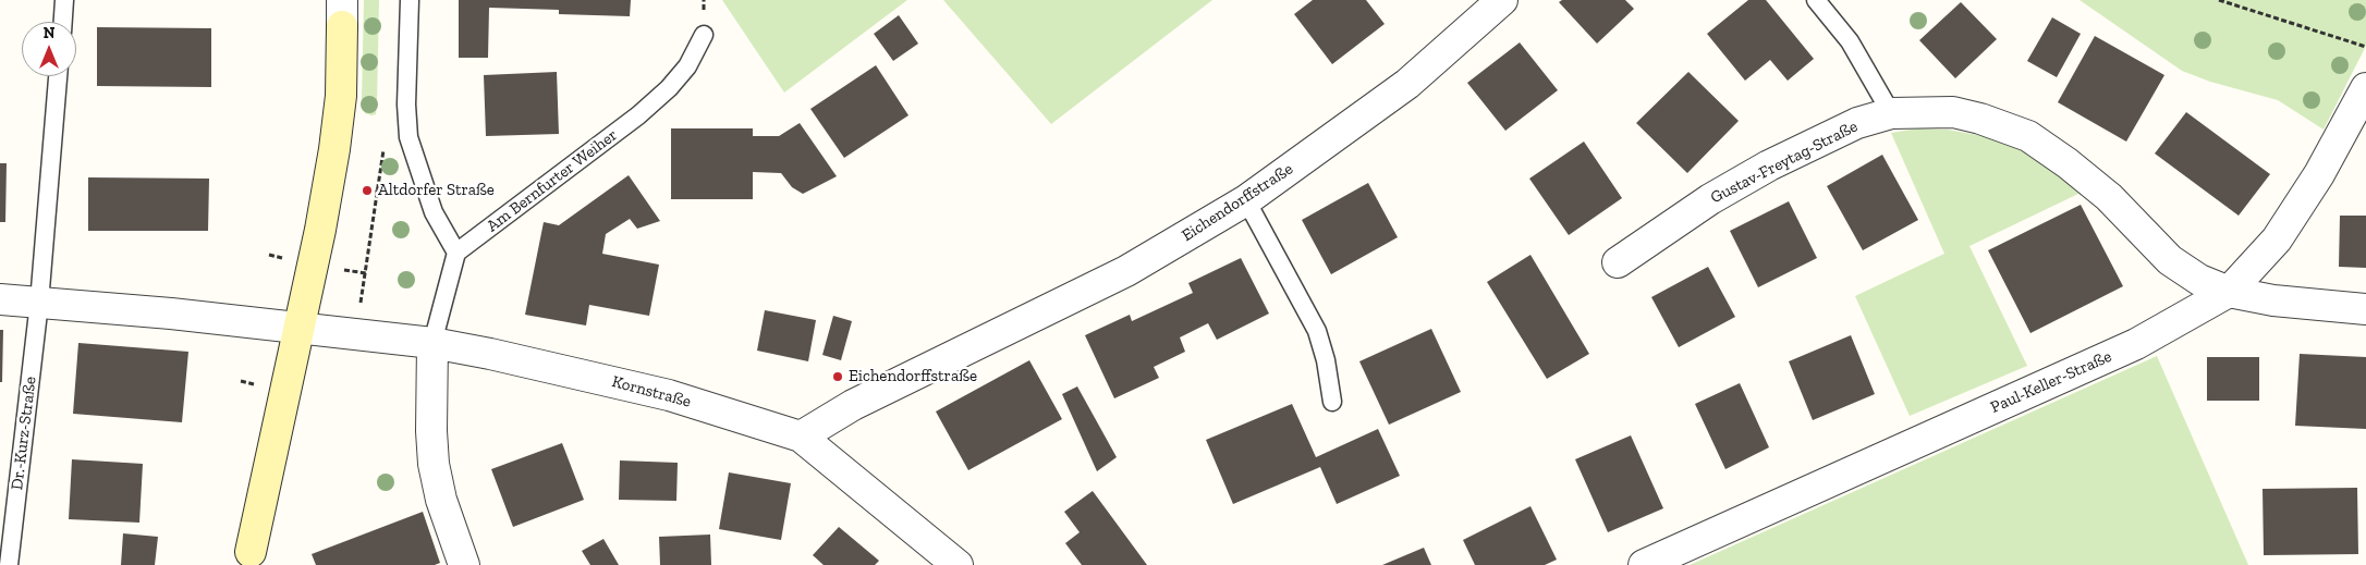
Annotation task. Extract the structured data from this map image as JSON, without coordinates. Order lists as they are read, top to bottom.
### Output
{
  "streets": {
    "street": [
      "Gustav-Freytag-Straße",
      "Eichendorffstraße",
      "Paul-Keller-Straße",
      "Kornstraße"
    ],
    "lane": ["Am Bernfurter Weiher", "Dr.-Kurz-Straße"]
  },
  "crossings": [
    ["Gustav-Freytag-Straße", "Paul-Keller-Straße"],
    ["Eichendorffstraße", "Kornstraße"]
  ],
  "places": ["Altdorfer Straße", "Eichendorffstraße"],
  "north": "top"
}
